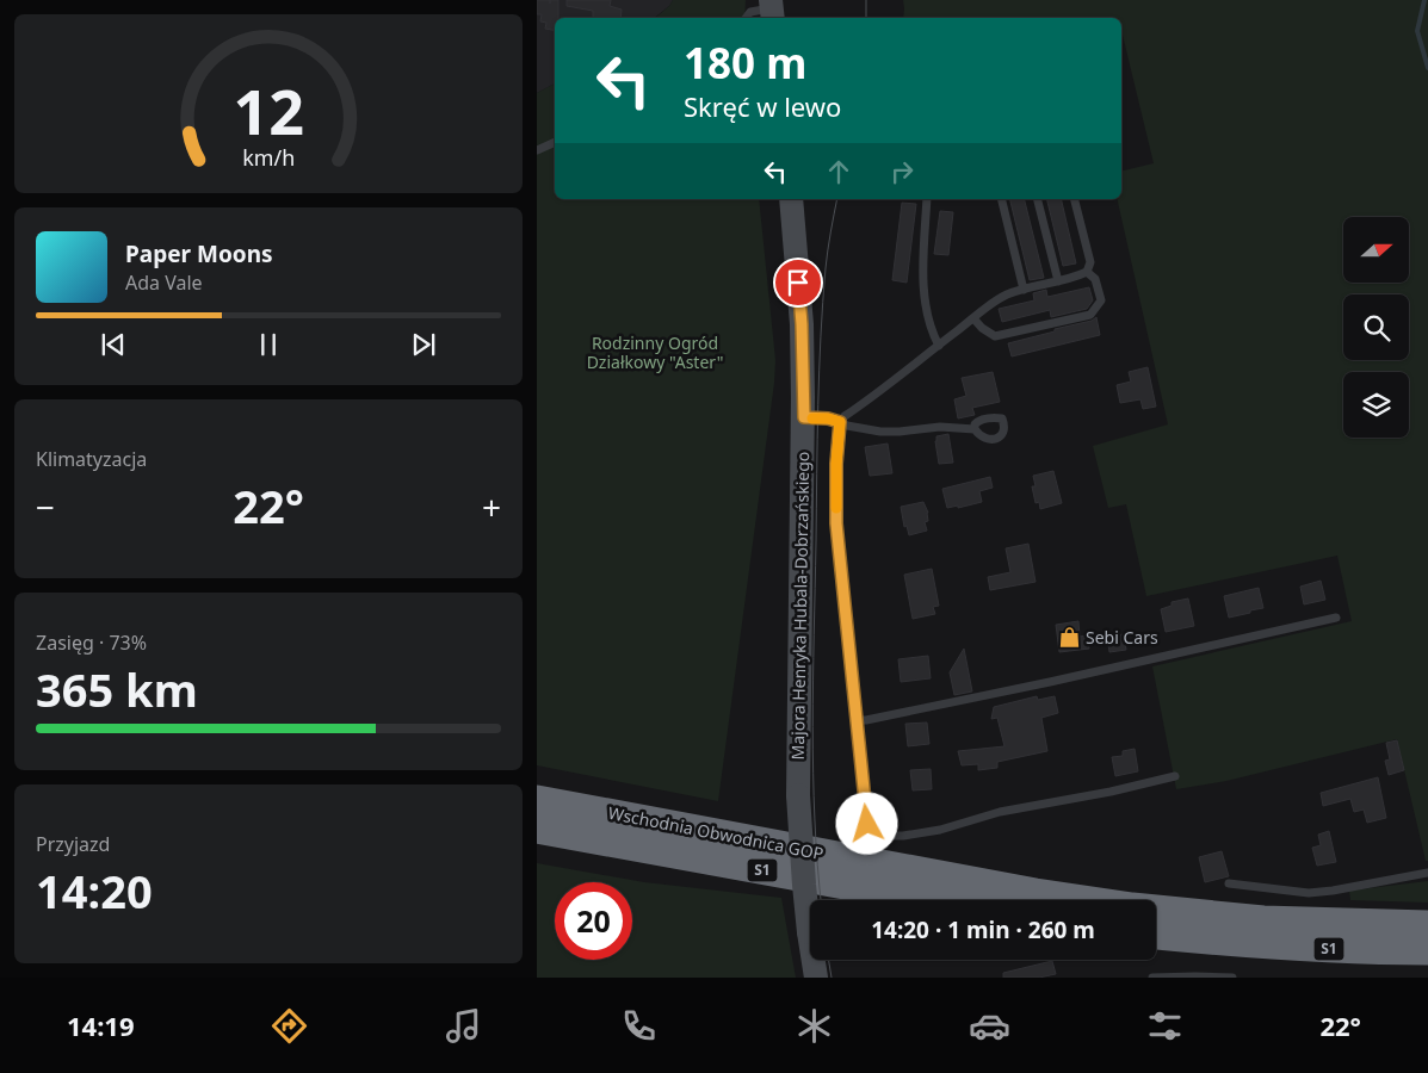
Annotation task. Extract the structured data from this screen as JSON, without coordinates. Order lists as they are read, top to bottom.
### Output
{
  "streets": {
    "highway": ["Wschodnia Obwodnica GOP", "S1"],
    "street": ["Majora Henryka Hubala-Dobrzańskiego"]
  },
  "parks": ["Rodzinny Ogród Działkowy \"Aster\""],
  "places": {
    "shop": ["Sebi Cars"]
  },
  "north": "right",
  "page": {
    "turn": ["180 m", "Skręć w lewo"],
    "song": ["Paper Moons", "Ada Vale"],
    "tile": [
      "Klimatyzacja",
      ["Zasięg · 73%", "365 km"],
      ["Przyjazd", "14:20"]
    ],
    "heat": ["−", "22°", "+"],
    "limit": "20",
    "trip": "14:20 · 1 min · 260 m",
    "tabs": ["14:19", "22°"],
    "gauge": ["12", "km/h"]
  }
}
